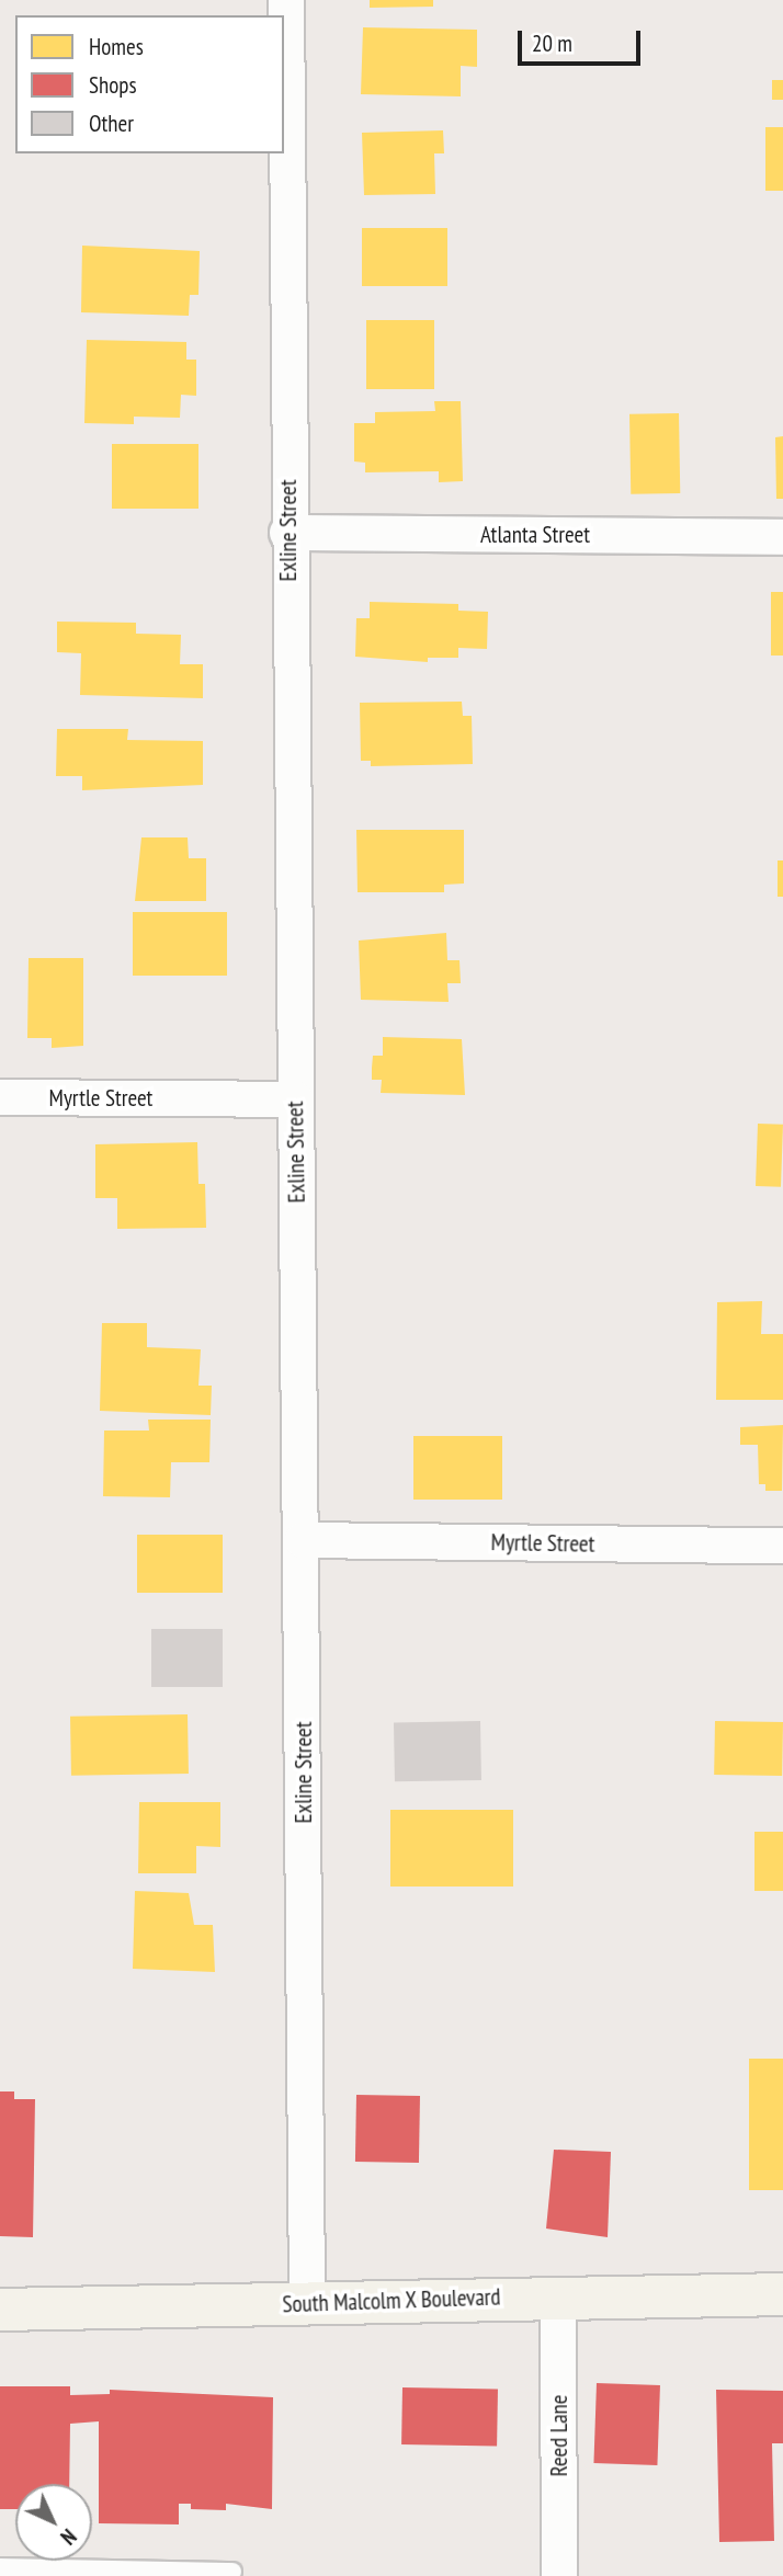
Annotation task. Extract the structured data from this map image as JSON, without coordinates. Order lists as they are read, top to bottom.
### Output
{
  "streets": {
    "street": [
      "Exline Street",
      "Atlanta Street",
      "Myrtle Street",
      "South Malcolm X Boulevard",
      "Reed Lane"
    ]
  },
  "crossings": [
    ["Exline Street", "Atlanta Street"],
    ["Exline Street", "Myrtle Street"],
    ["Exline Street", "South Malcolm X Boulevard"],
    ["South Malcolm X Boulevard", "Reed Lane"]
  ],
  "legend": ["Homes", "Shops", "Other"],
  "scale_bar": "20 m",
  "north": "bottom right"
}
